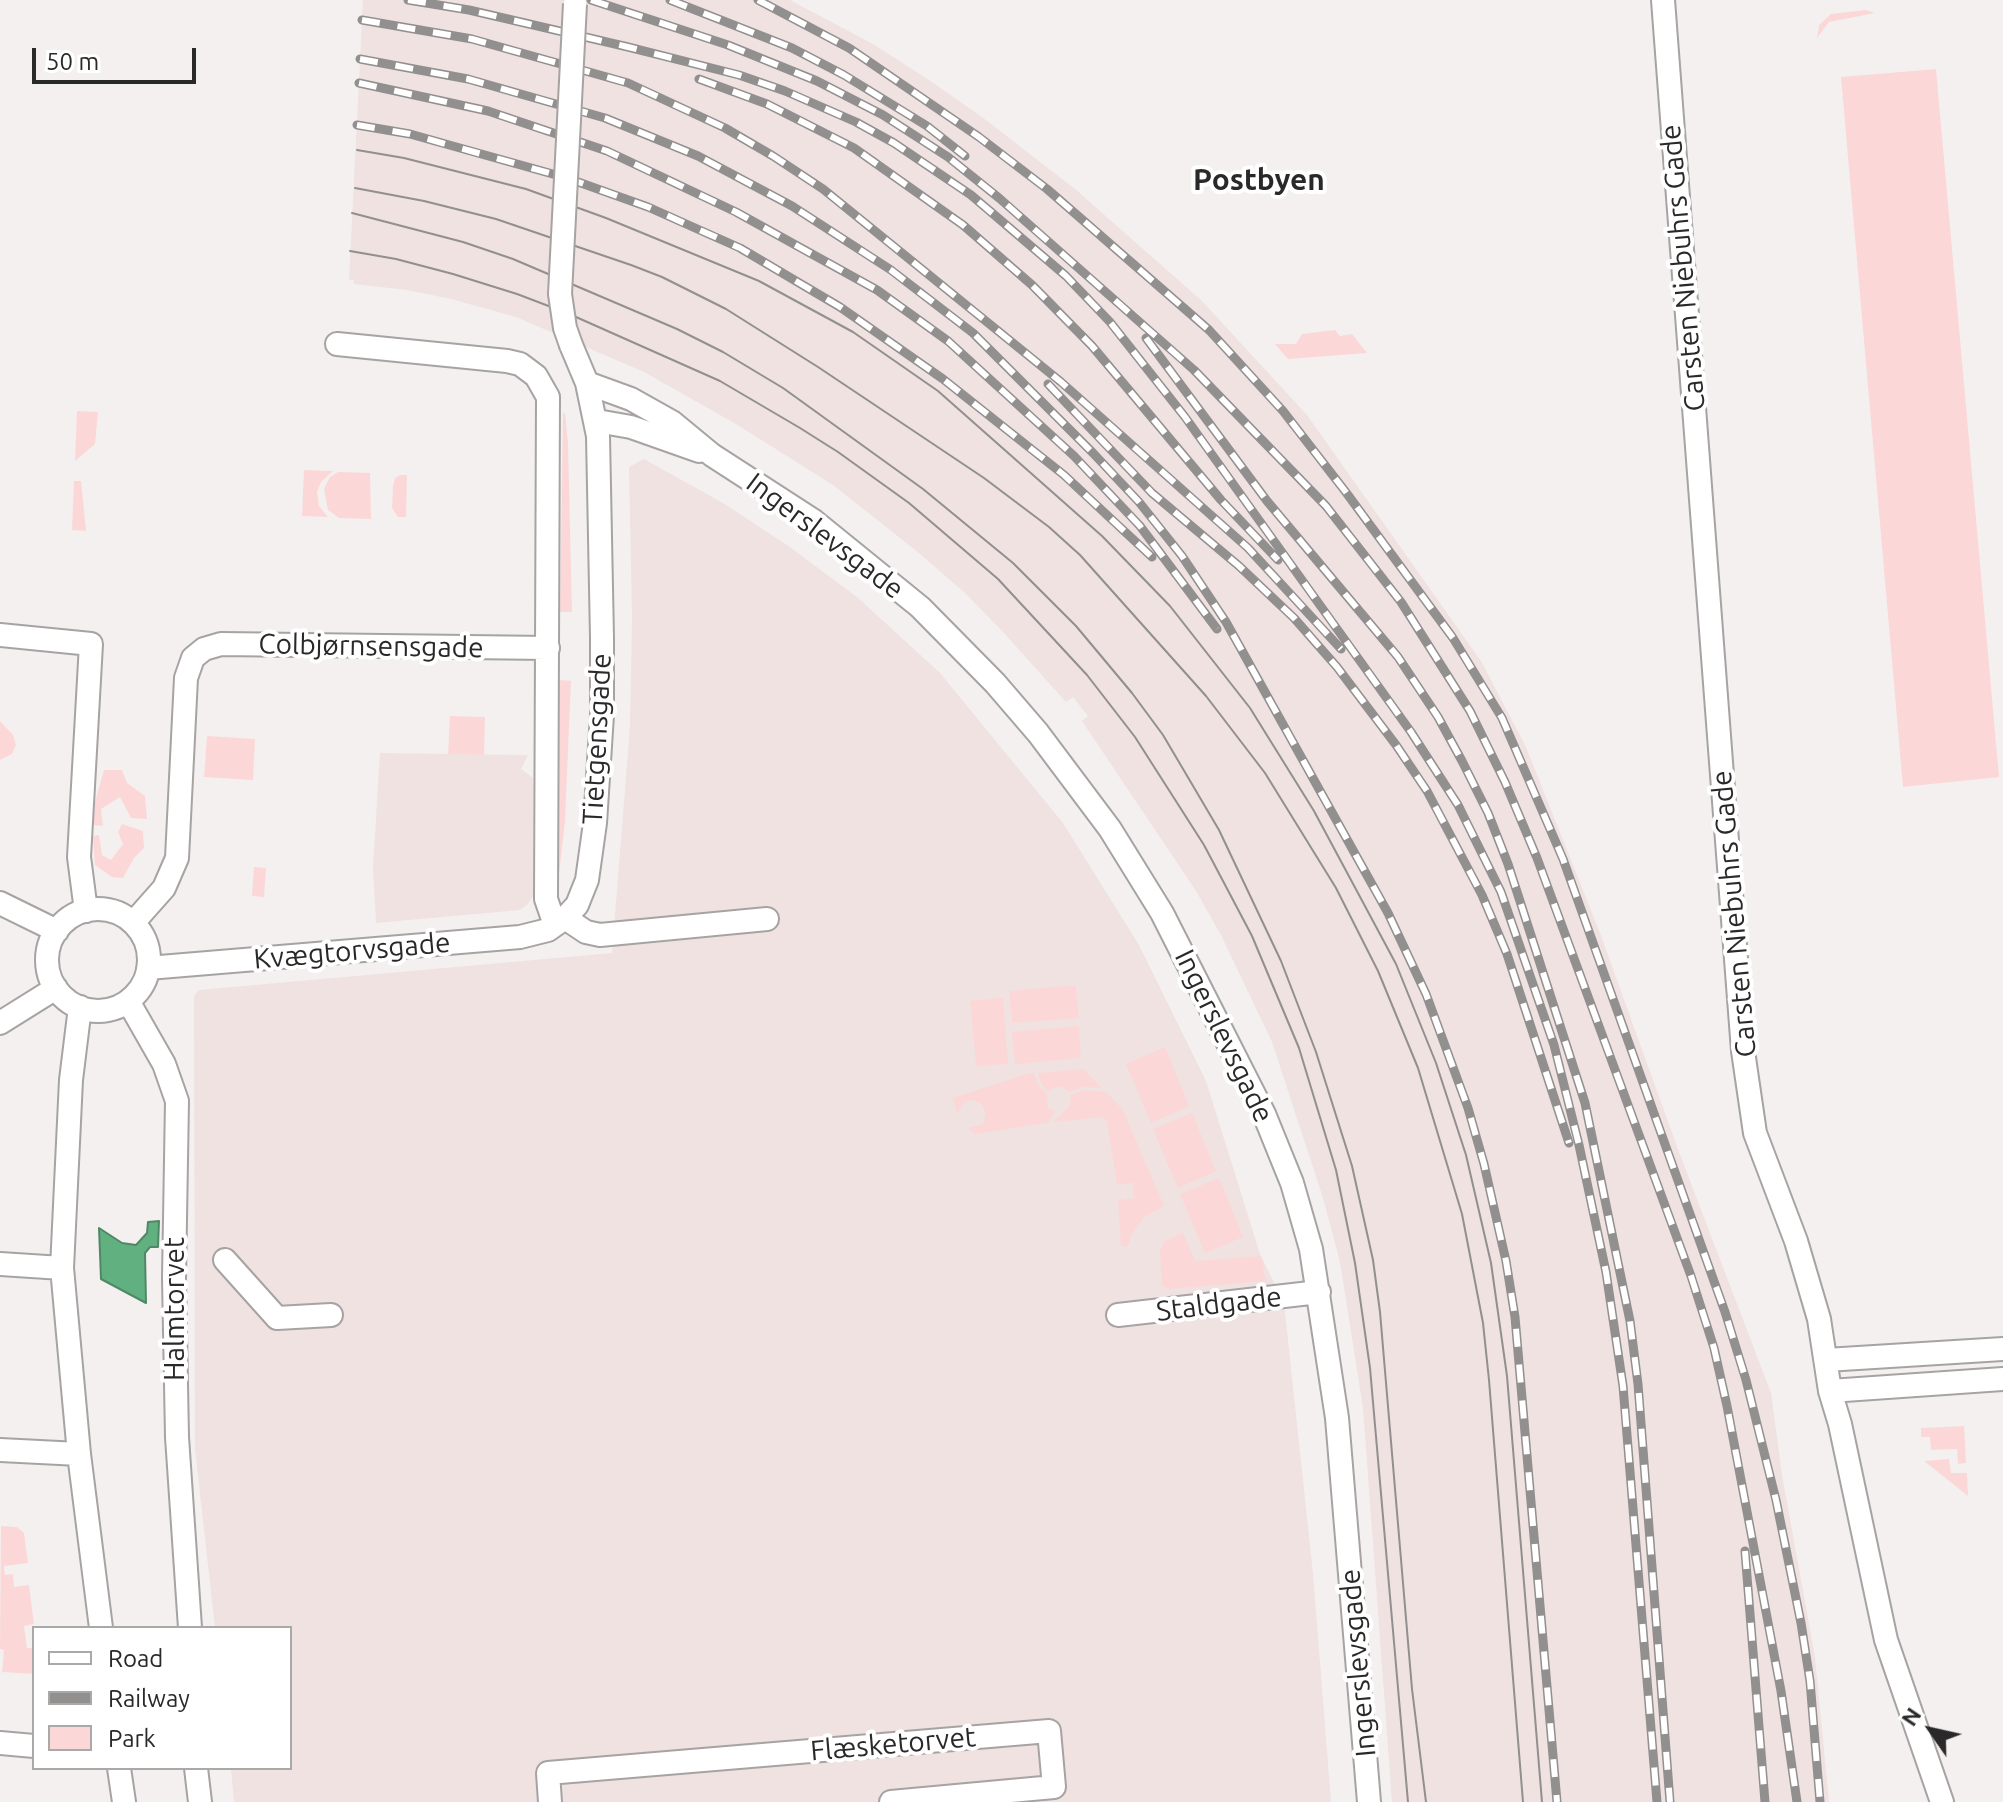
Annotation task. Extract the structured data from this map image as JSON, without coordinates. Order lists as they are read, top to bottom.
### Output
{
  "streets": {
    "street": [
      "Carsten Niebuhrs Gade",
      "Ingerslevsgade",
      "Colbjørnsensgade",
      "Tietgensgade",
      "Kvægtorvsgade",
      "Staldgade",
      "Halmtorvet",
      "Flæsketorvet"
    ]
  },
  "crossings": [
    ["Ingerslevsgade", "Tietgensgade"],
    ["Ingerslevsgade", "Staldgade"],
    ["Colbjørnsensgade", "Tietgensgade"],
    ["Colbjørnsensgade", "Kvægtorvsgade"],
    ["Colbjørnsensgade", "Halmtorvet"],
    ["Tietgensgade", "Kvægtorvsgade"],
    ["Kvægtorvsgade", "Halmtorvet"]
  ],
  "districts": ["Postbyen"],
  "legend": ["Road", "Railway", "Park"],
  "scale_bar": "50 m",
  "north": "top left"
}
